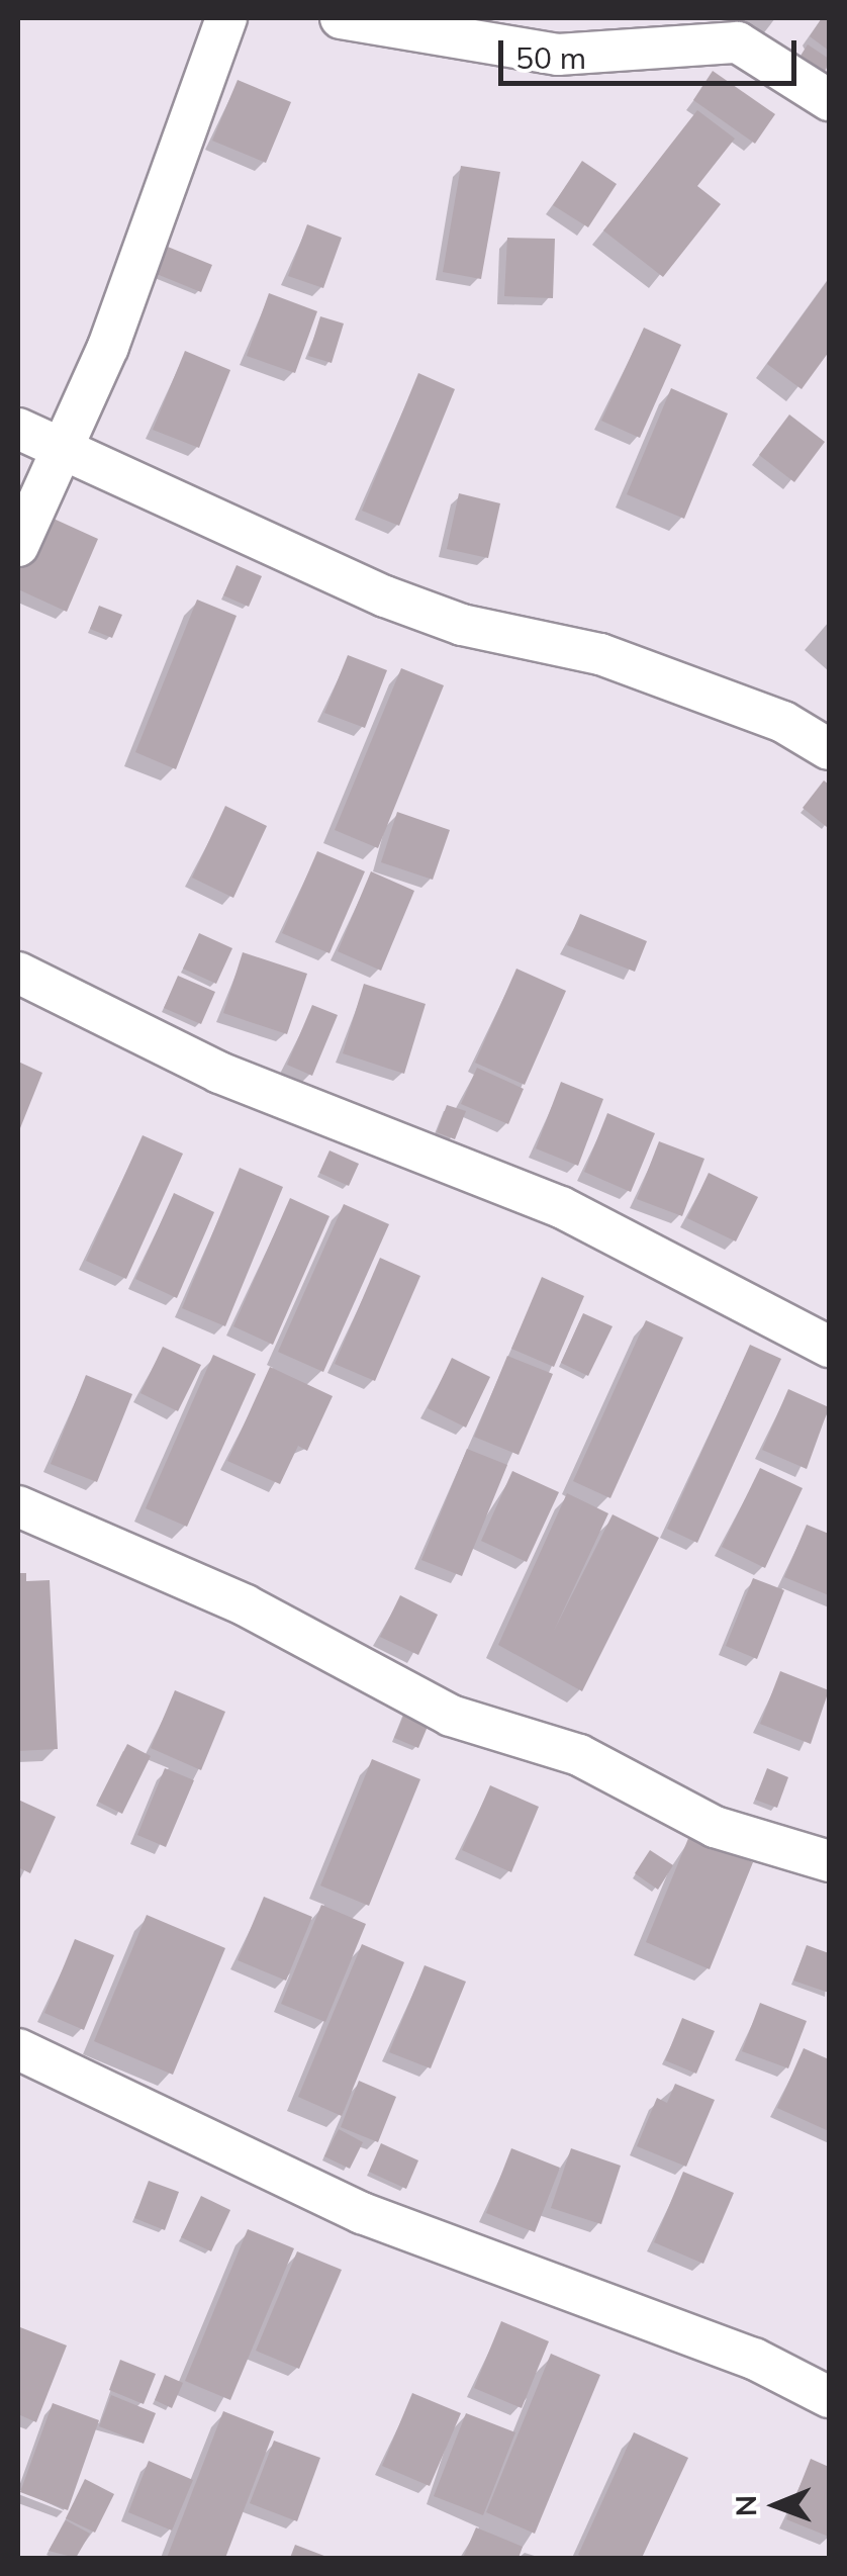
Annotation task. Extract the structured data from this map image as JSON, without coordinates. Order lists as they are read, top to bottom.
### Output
{
  "scale_bar": "50 m",
  "north": "left"
}
